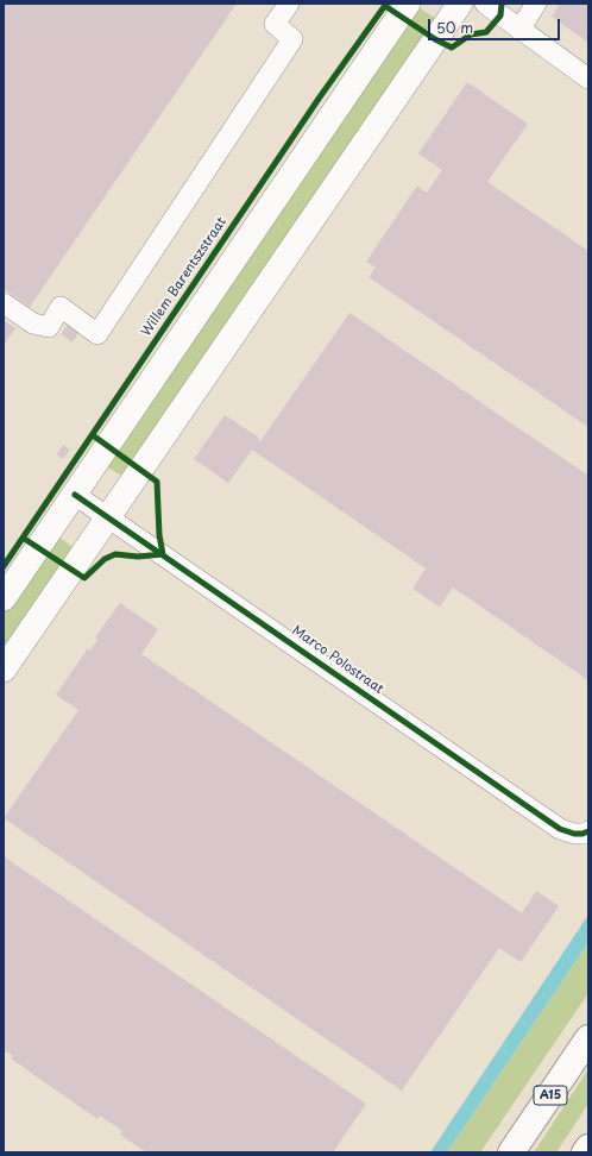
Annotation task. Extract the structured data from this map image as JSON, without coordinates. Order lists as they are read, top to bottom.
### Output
{
  "streets": {
    "highway": ["A15"],
    "street": ["Marco Polostraat"],
    "cycle path": ["Willem Barentszstraat"]
  },
  "scale_bar": "50 m"
}
